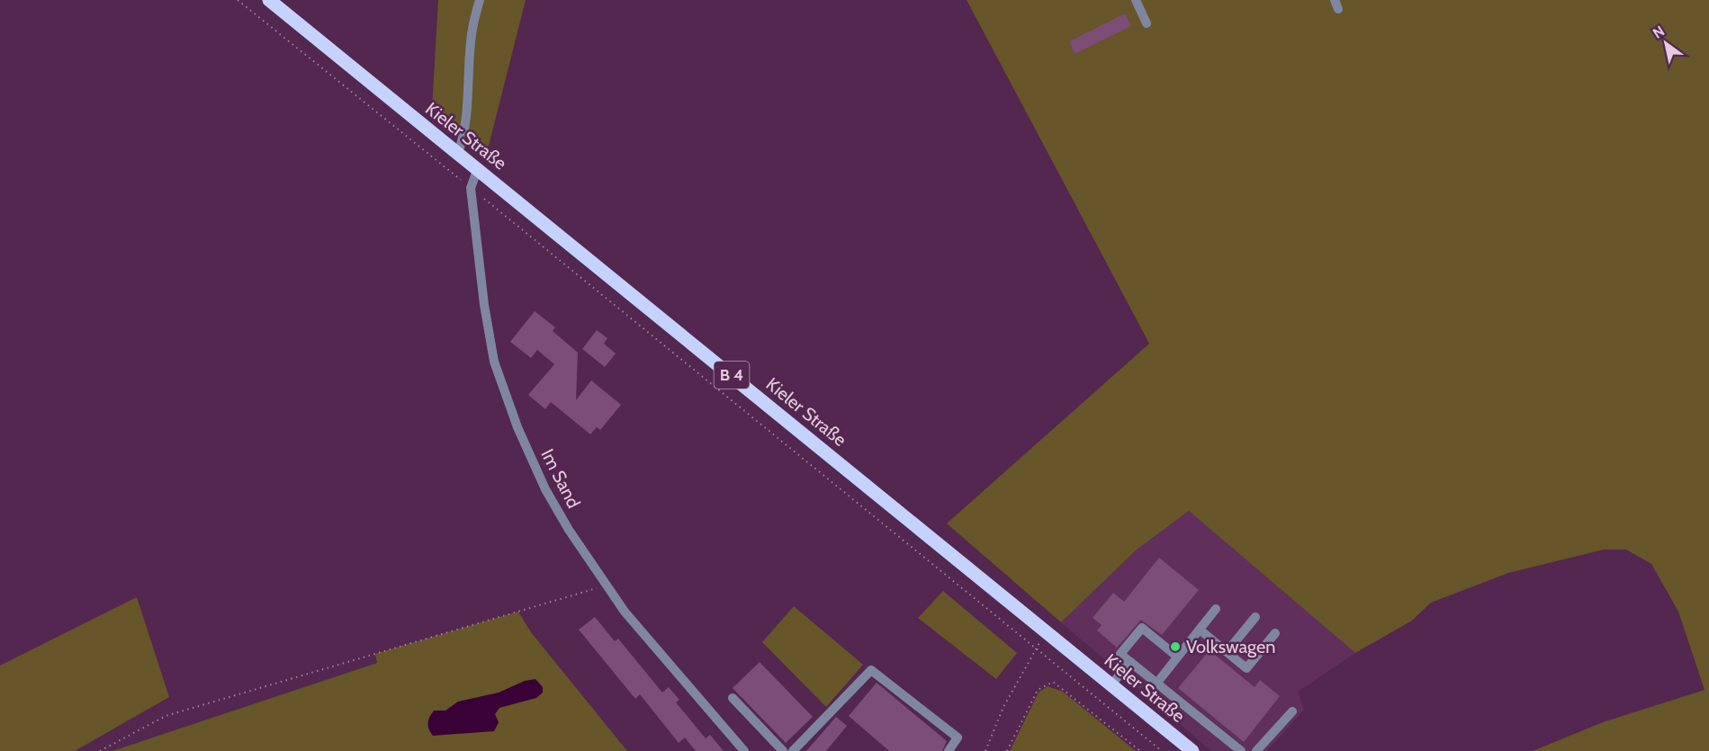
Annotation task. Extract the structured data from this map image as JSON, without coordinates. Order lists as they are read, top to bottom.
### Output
{
  "streets": {
    "main road": ["Kieler Straße", "B 4"],
    "street": ["Im Sand"]
  },
  "crossings": [
    ["Kieler Straße", "Im Sand"]
  ],
  "places": ["Volkswagen"],
  "north": "top left"
}
